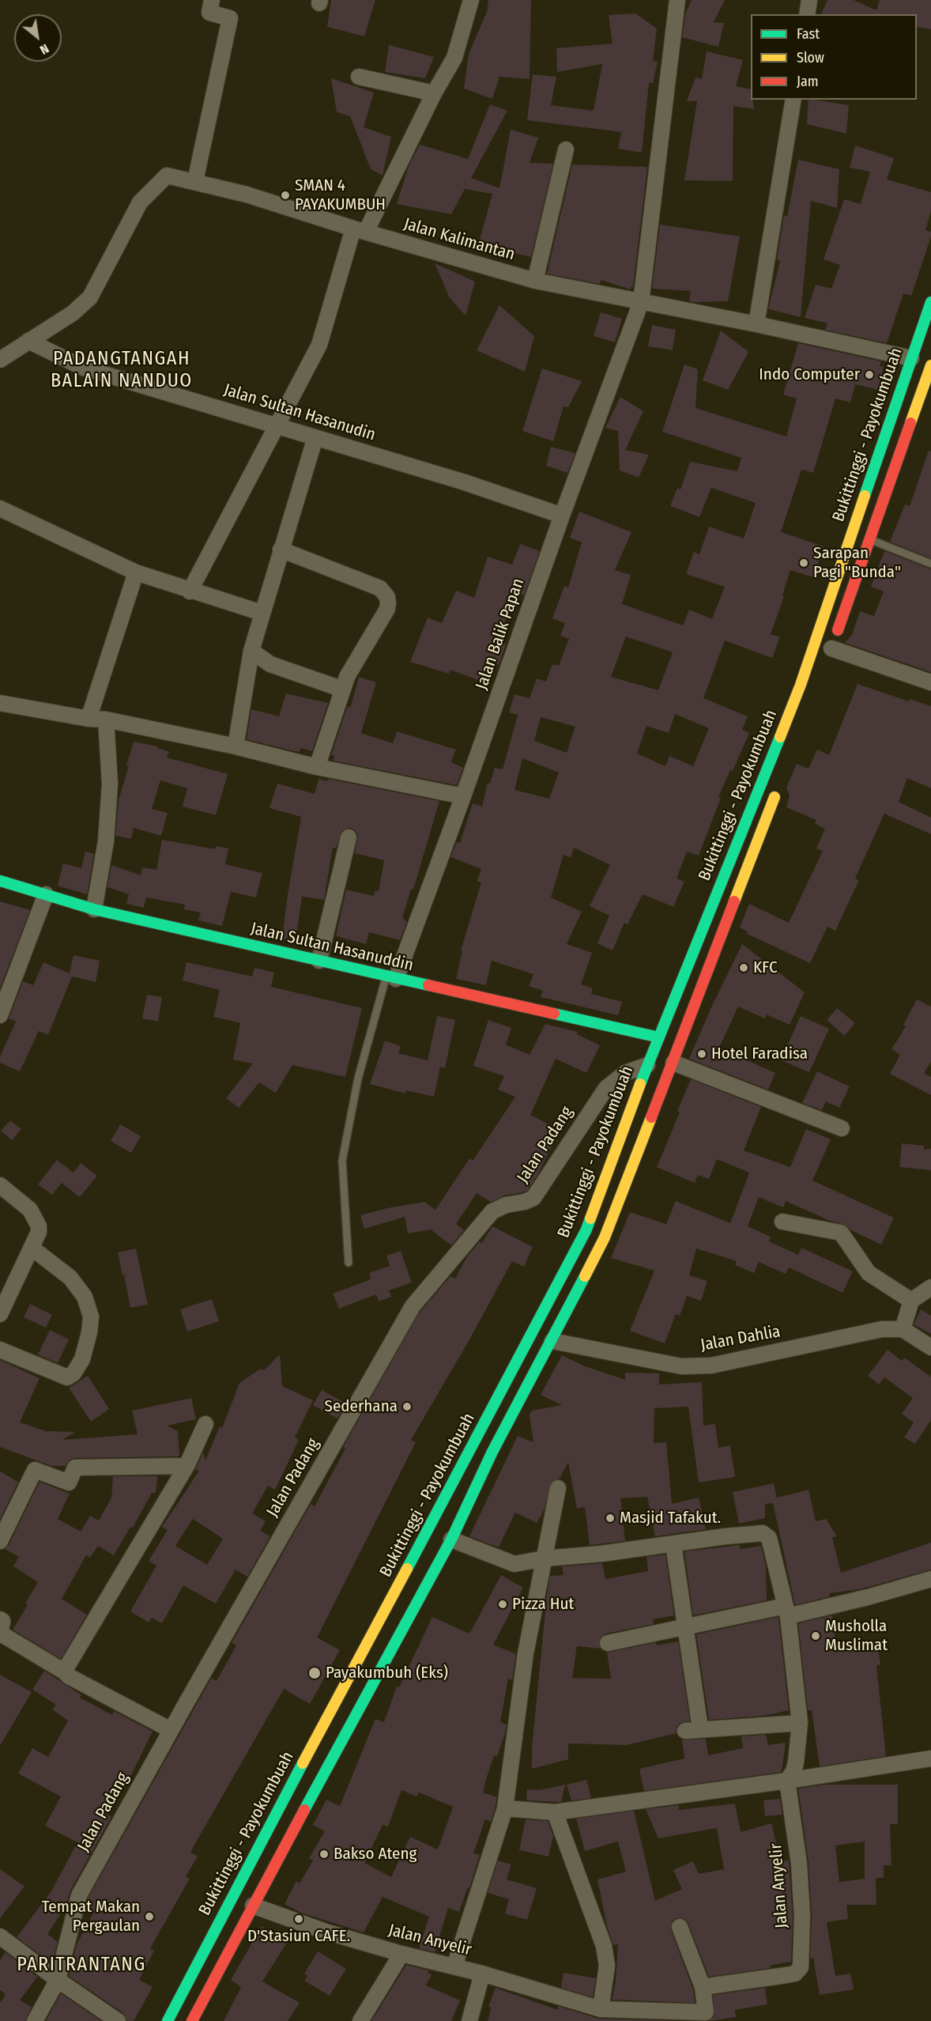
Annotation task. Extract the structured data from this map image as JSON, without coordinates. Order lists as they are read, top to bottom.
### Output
{
  "streets": {
    "main road": ["Bukittinggi - Payokumbuah", "Jalan Sultan Hasanuddin"],
    "street": [
      "Jalan Kalimantan",
      "Jalan Sultan Hasanudin",
      "Jalan Balik Papan",
      "Jalan Padang",
      "Jalan Dahlia",
      "Jalan Anyelir"
    ]
  },
  "crossings": [
    ["Jalan Kalimantan", "Jalan Sultan Hasanudin"],
    ["Jalan Kalimantan", "Bukittinggi - Payokumbuah"],
    ["Jalan Kalimantan", "Jalan Balik Papan"],
    ["Jalan Sultan Hasanudin", "Jalan Balik Papan"],
    ["Bukittinggi - Payokumbuah", "Jalan Sultan Hasanuddin"],
    ["Bukittinggi - Payokumbuah", "Jalan Padang"],
    ["Bukittinggi - Payokumbuah", "Jalan Dahlia"],
    ["Bukittinggi - Payokumbuah", "Jalan Anyelir"],
    ["Jalan Balik Papan", "Jalan Sultan Hasanuddin"]
  ],
  "districts": ["PADANGTANGAH BALAIN NANDUO", "PARITRANTANG"],
  "places": [
    "SMAN 4 PAYAKUMBUH",
    "Indo Computer",
    "Sarapan Pagi \"Bunda\"",
    "KFC",
    "Hotel Faradisa",
    "Sederhana",
    "Masjid Tafakut.",
    "Pizza Hut",
    "Musholla Muslimat",
    "Payakumbuh (Eks)",
    "Bakso Ateng",
    "Tempat Makan Pergaulan",
    "D'Stasiun CAFE."
  ],
  "legend": ["Fast", "Slow", "Jam"],
  "north": "bottom right"
}
